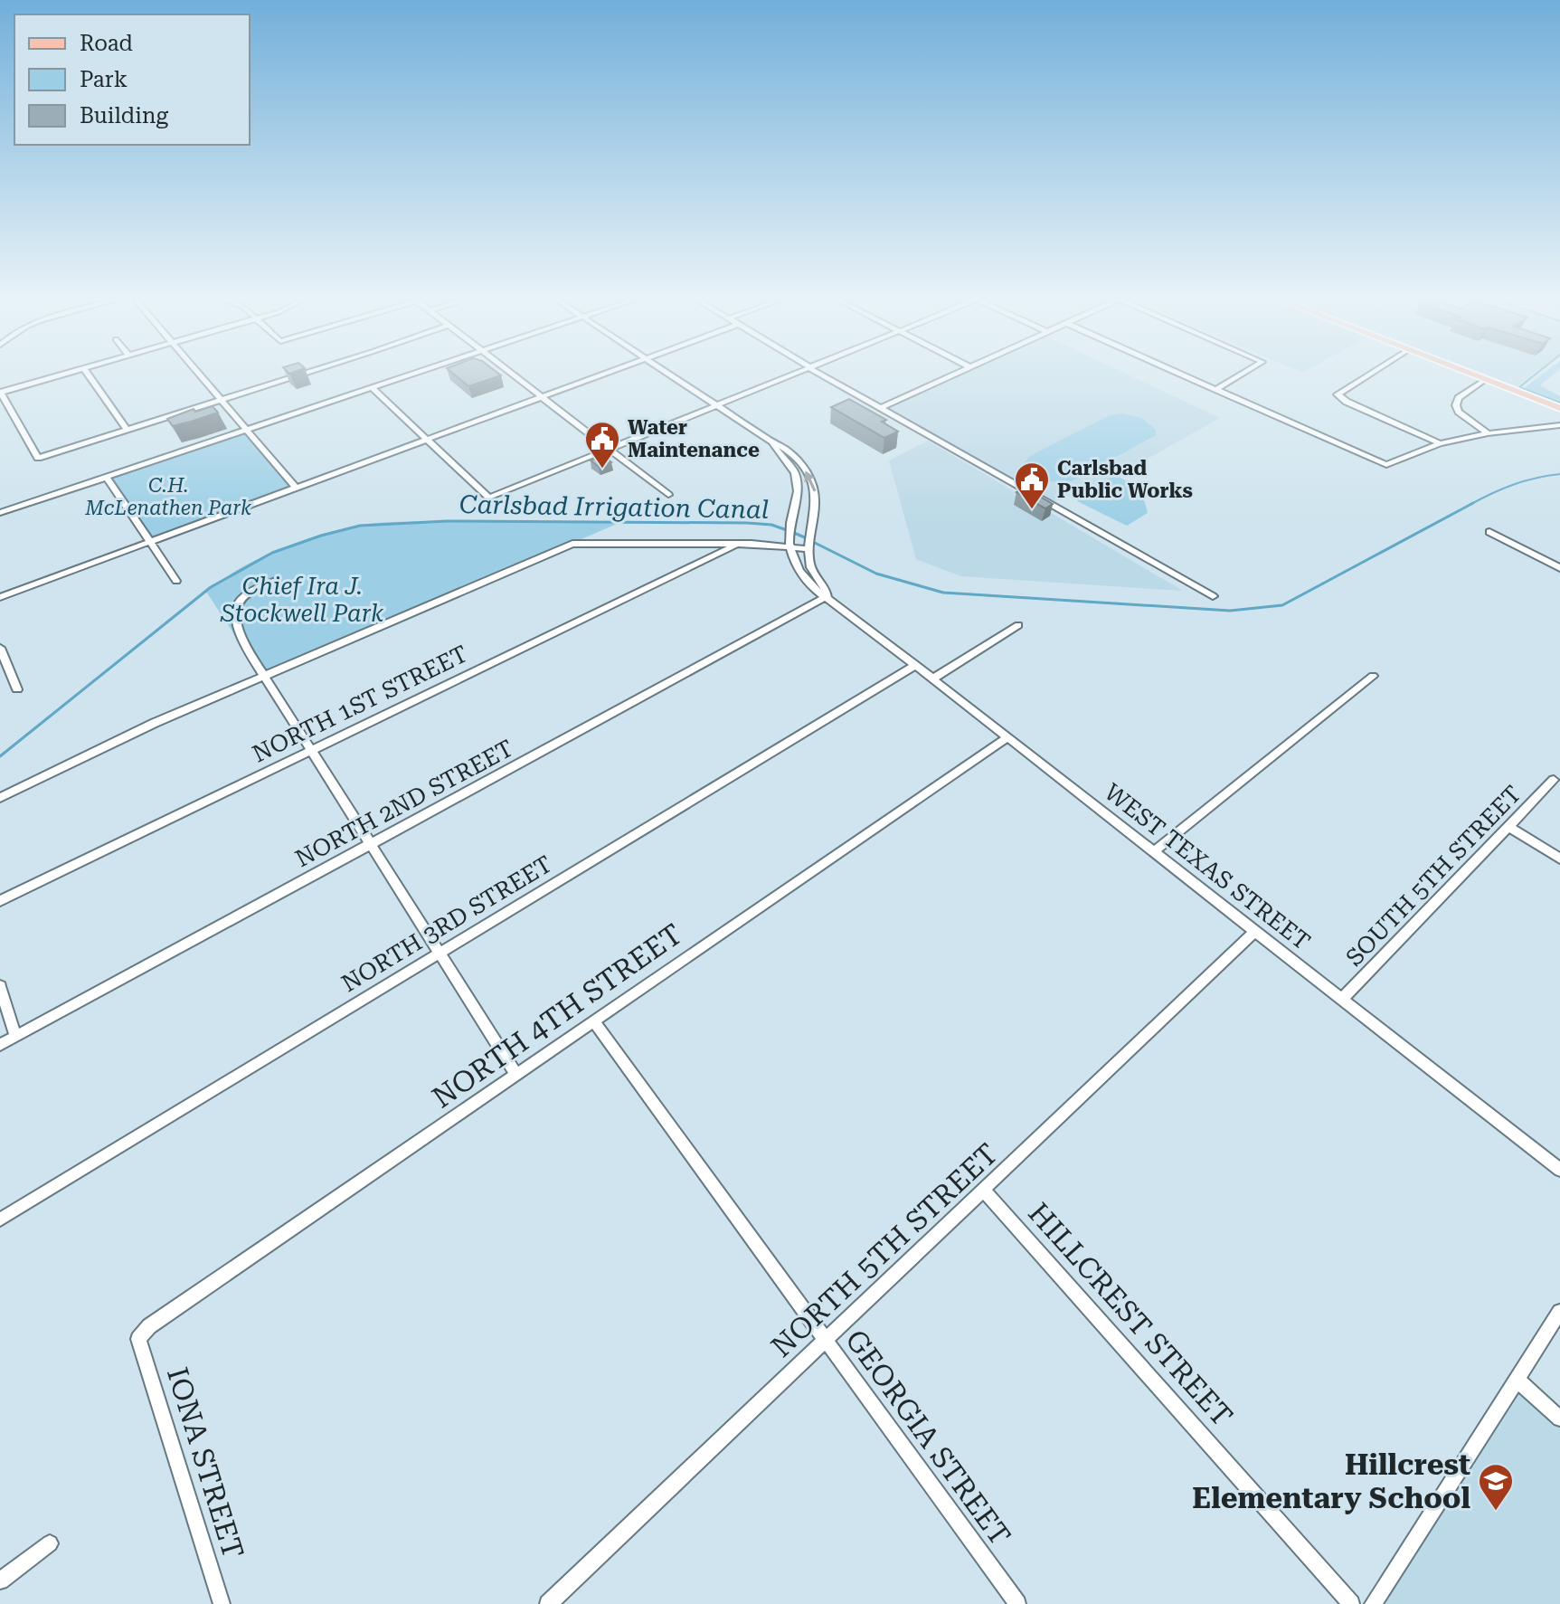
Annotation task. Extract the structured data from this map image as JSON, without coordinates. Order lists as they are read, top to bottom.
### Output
{
  "streets": {
    "street": [
      "NORTH 1ST STREET",
      "NORTH 2ND STREET",
      "WEST TEXAS STREET",
      "SOUTH 5TH STREET",
      "NORTH 3RD STREET",
      "NORTH 4TH STREET",
      "NORTH 5TH STREET",
      "HILLCREST STREET",
      "GEORGIA STREET",
      "IONA STREET"
    ]
  },
  "crossings": [
    ["NORTH 2ND STREET", "WEST TEXAS STREET"],
    ["WEST TEXAS STREET", "SOUTH 5TH STREET"],
    ["WEST TEXAS STREET", "NORTH 3RD STREET"],
    ["WEST TEXAS STREET", "NORTH 4TH STREET"],
    ["WEST TEXAS STREET", "NORTH 5TH STREET"],
    ["NORTH 4TH STREET", "GEORGIA STREET"],
    ["NORTH 4TH STREET", "IONA STREET"],
    ["NORTH 5TH STREET", "HILLCREST STREET"],
    ["NORTH 5TH STREET", "GEORGIA STREET"]
  ],
  "water": ["Carlsbad Irrigation Canal"],
  "parks": ["C.H. McLenathen Park", "Chief Ira J. Stockwell Park"],
  "places": {
    "public building": ["Water Maintenance", "Carlsbad Public Works"],
    "school or university": ["Hillcrest Elementary School"]
  },
  "legend": ["Road", "Park", "Building"]
}
